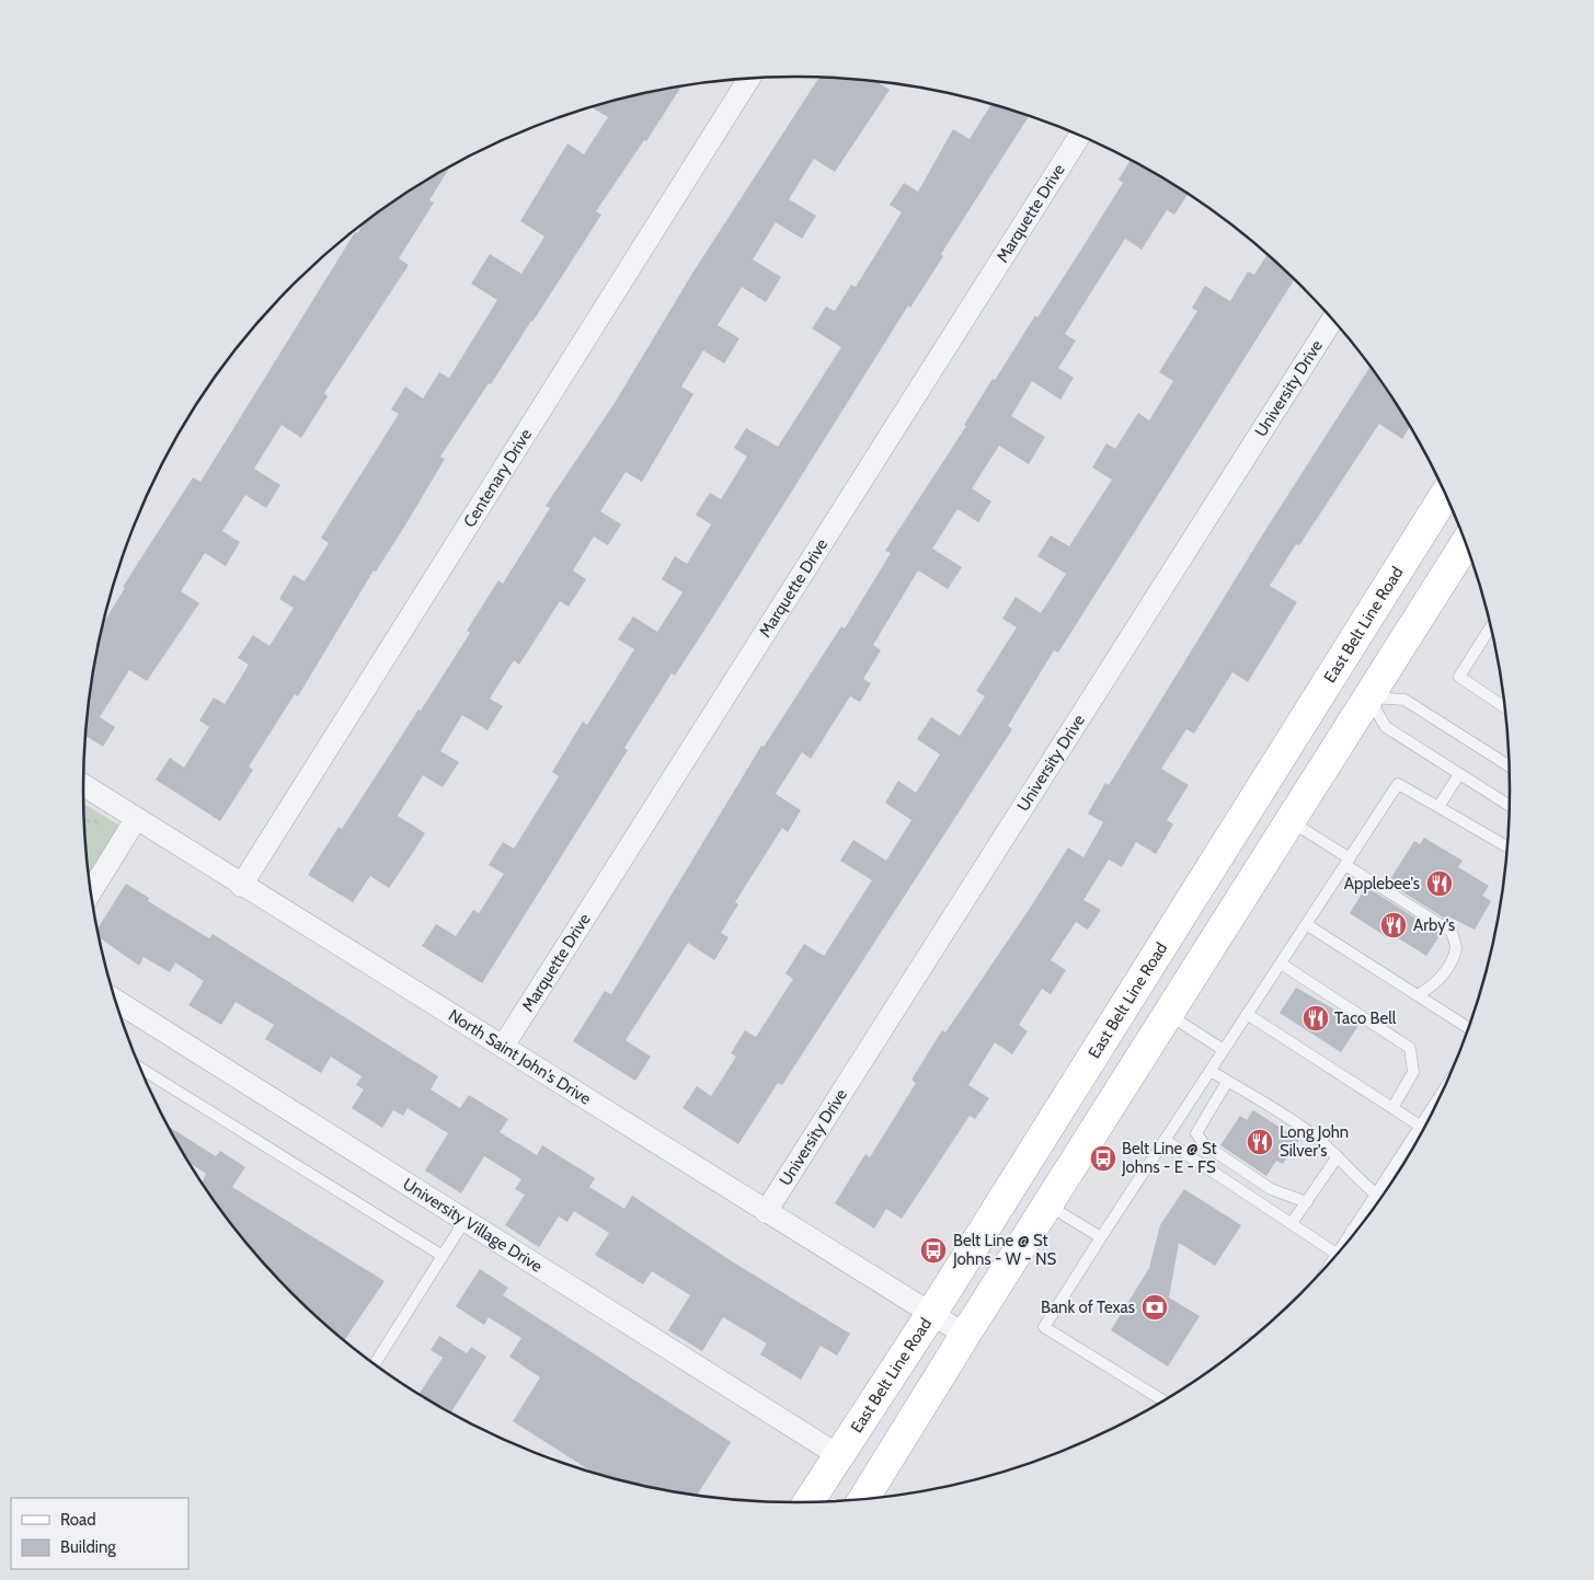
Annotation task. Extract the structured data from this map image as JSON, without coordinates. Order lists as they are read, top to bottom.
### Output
{
  "streets": {
    "main road": ["East Belt Line Road"],
    "street": [
      "Marquette Drive",
      "University Drive",
      "Centenary Drive",
      "North Saint John's Drive",
      "University Village Drive"
    ]
  },
  "crossings": [
    ["Marquette Drive", "North Saint John's Drive"],
    ["University Drive", "North Saint John's Drive"],
    ["Centenary Drive", "North Saint John's Drive"],
    ["East Belt Line Road", "North Saint John's Drive"],
    ["East Belt Line Road", "University Village Drive"]
  ],
  "places": {
    "restaurant": [
      "Applebee's",
      "Arby's",
      "Taco Bell",
      "Long John Silver's"
    ],
    "bus stop": ["Belt Line @ St Johns - E - FS", "Belt Line @ St Johns - W - NS"],
    "bank": ["Bank of Texas"]
  },
  "legend": ["Road", "Building"]
}
